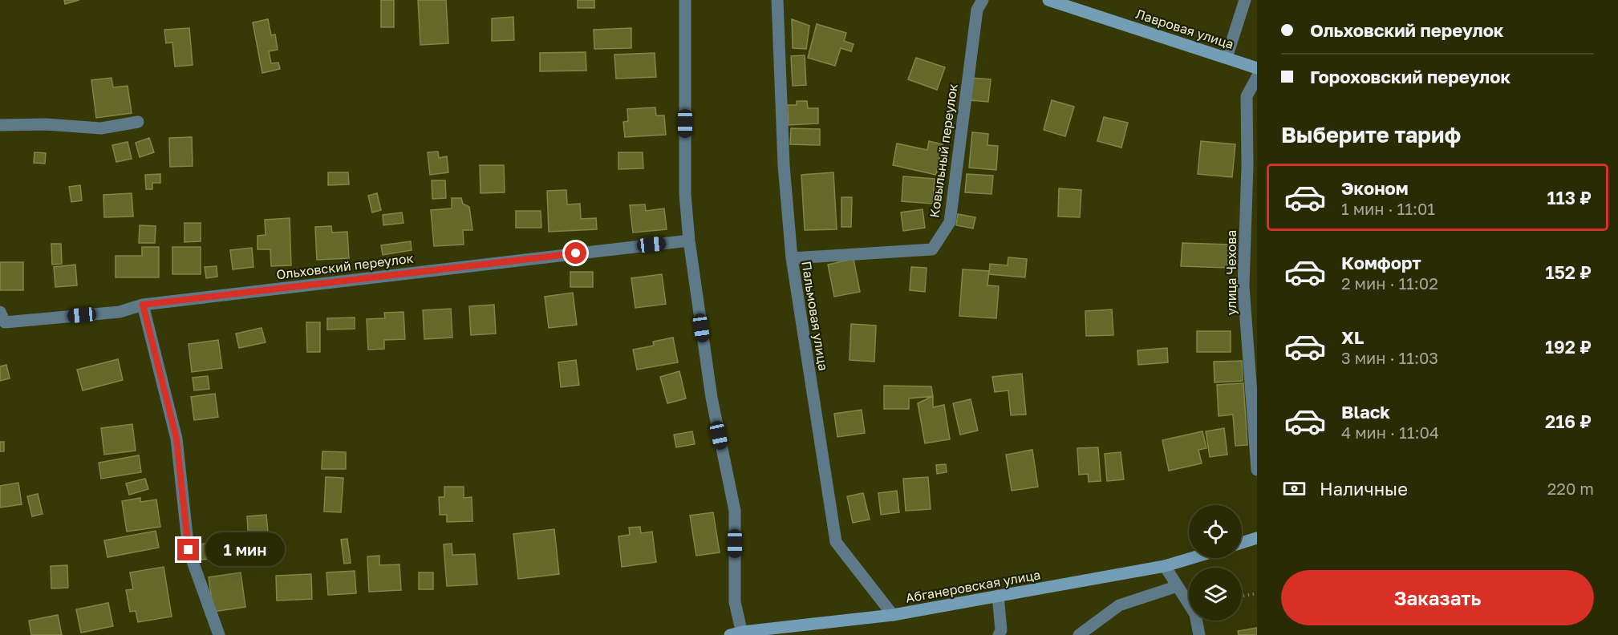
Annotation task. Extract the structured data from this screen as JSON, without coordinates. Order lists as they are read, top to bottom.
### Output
{
  "streets": {
    "street": [
      "Лавровая улица",
      "Ковыльный переулок",
      "Ольховский переулок",
      "улица Чехова",
      "Пальмовая улица",
      "Абганеровская улица"
    ]
  },
  "crossings": [
    ["Ковыльный переулок", "Пальмовая улица"],
    ["Пальмовая улица", "Абганеровская улица"]
  ],
  "page": {
    "banner": ["Ольховский переулок", "Гороховский переулок"],
    "heading": "Выберите тариф",
    "list": [
      {
        "name": "Эконом",
        "note": "1 мин · 11:01",
        "value": "113 ₽"
      },
      {
        "name": "Комфорт",
        "note": "2 мин · 11:02",
        "value": "152 ₽"
      },
      {
        "name": "XL",
        "note": "3 мин · 11:03",
        "value": "192 ₽"
      },
      {
        "name": "Black",
        "note": "4 мин · 11:04",
        "value": "216 ₽"
      }
    ],
    "pay": ["Наличные", "220 m"],
    "bubble": "1 мин",
    "buttons": "Заказать"
  }
}
